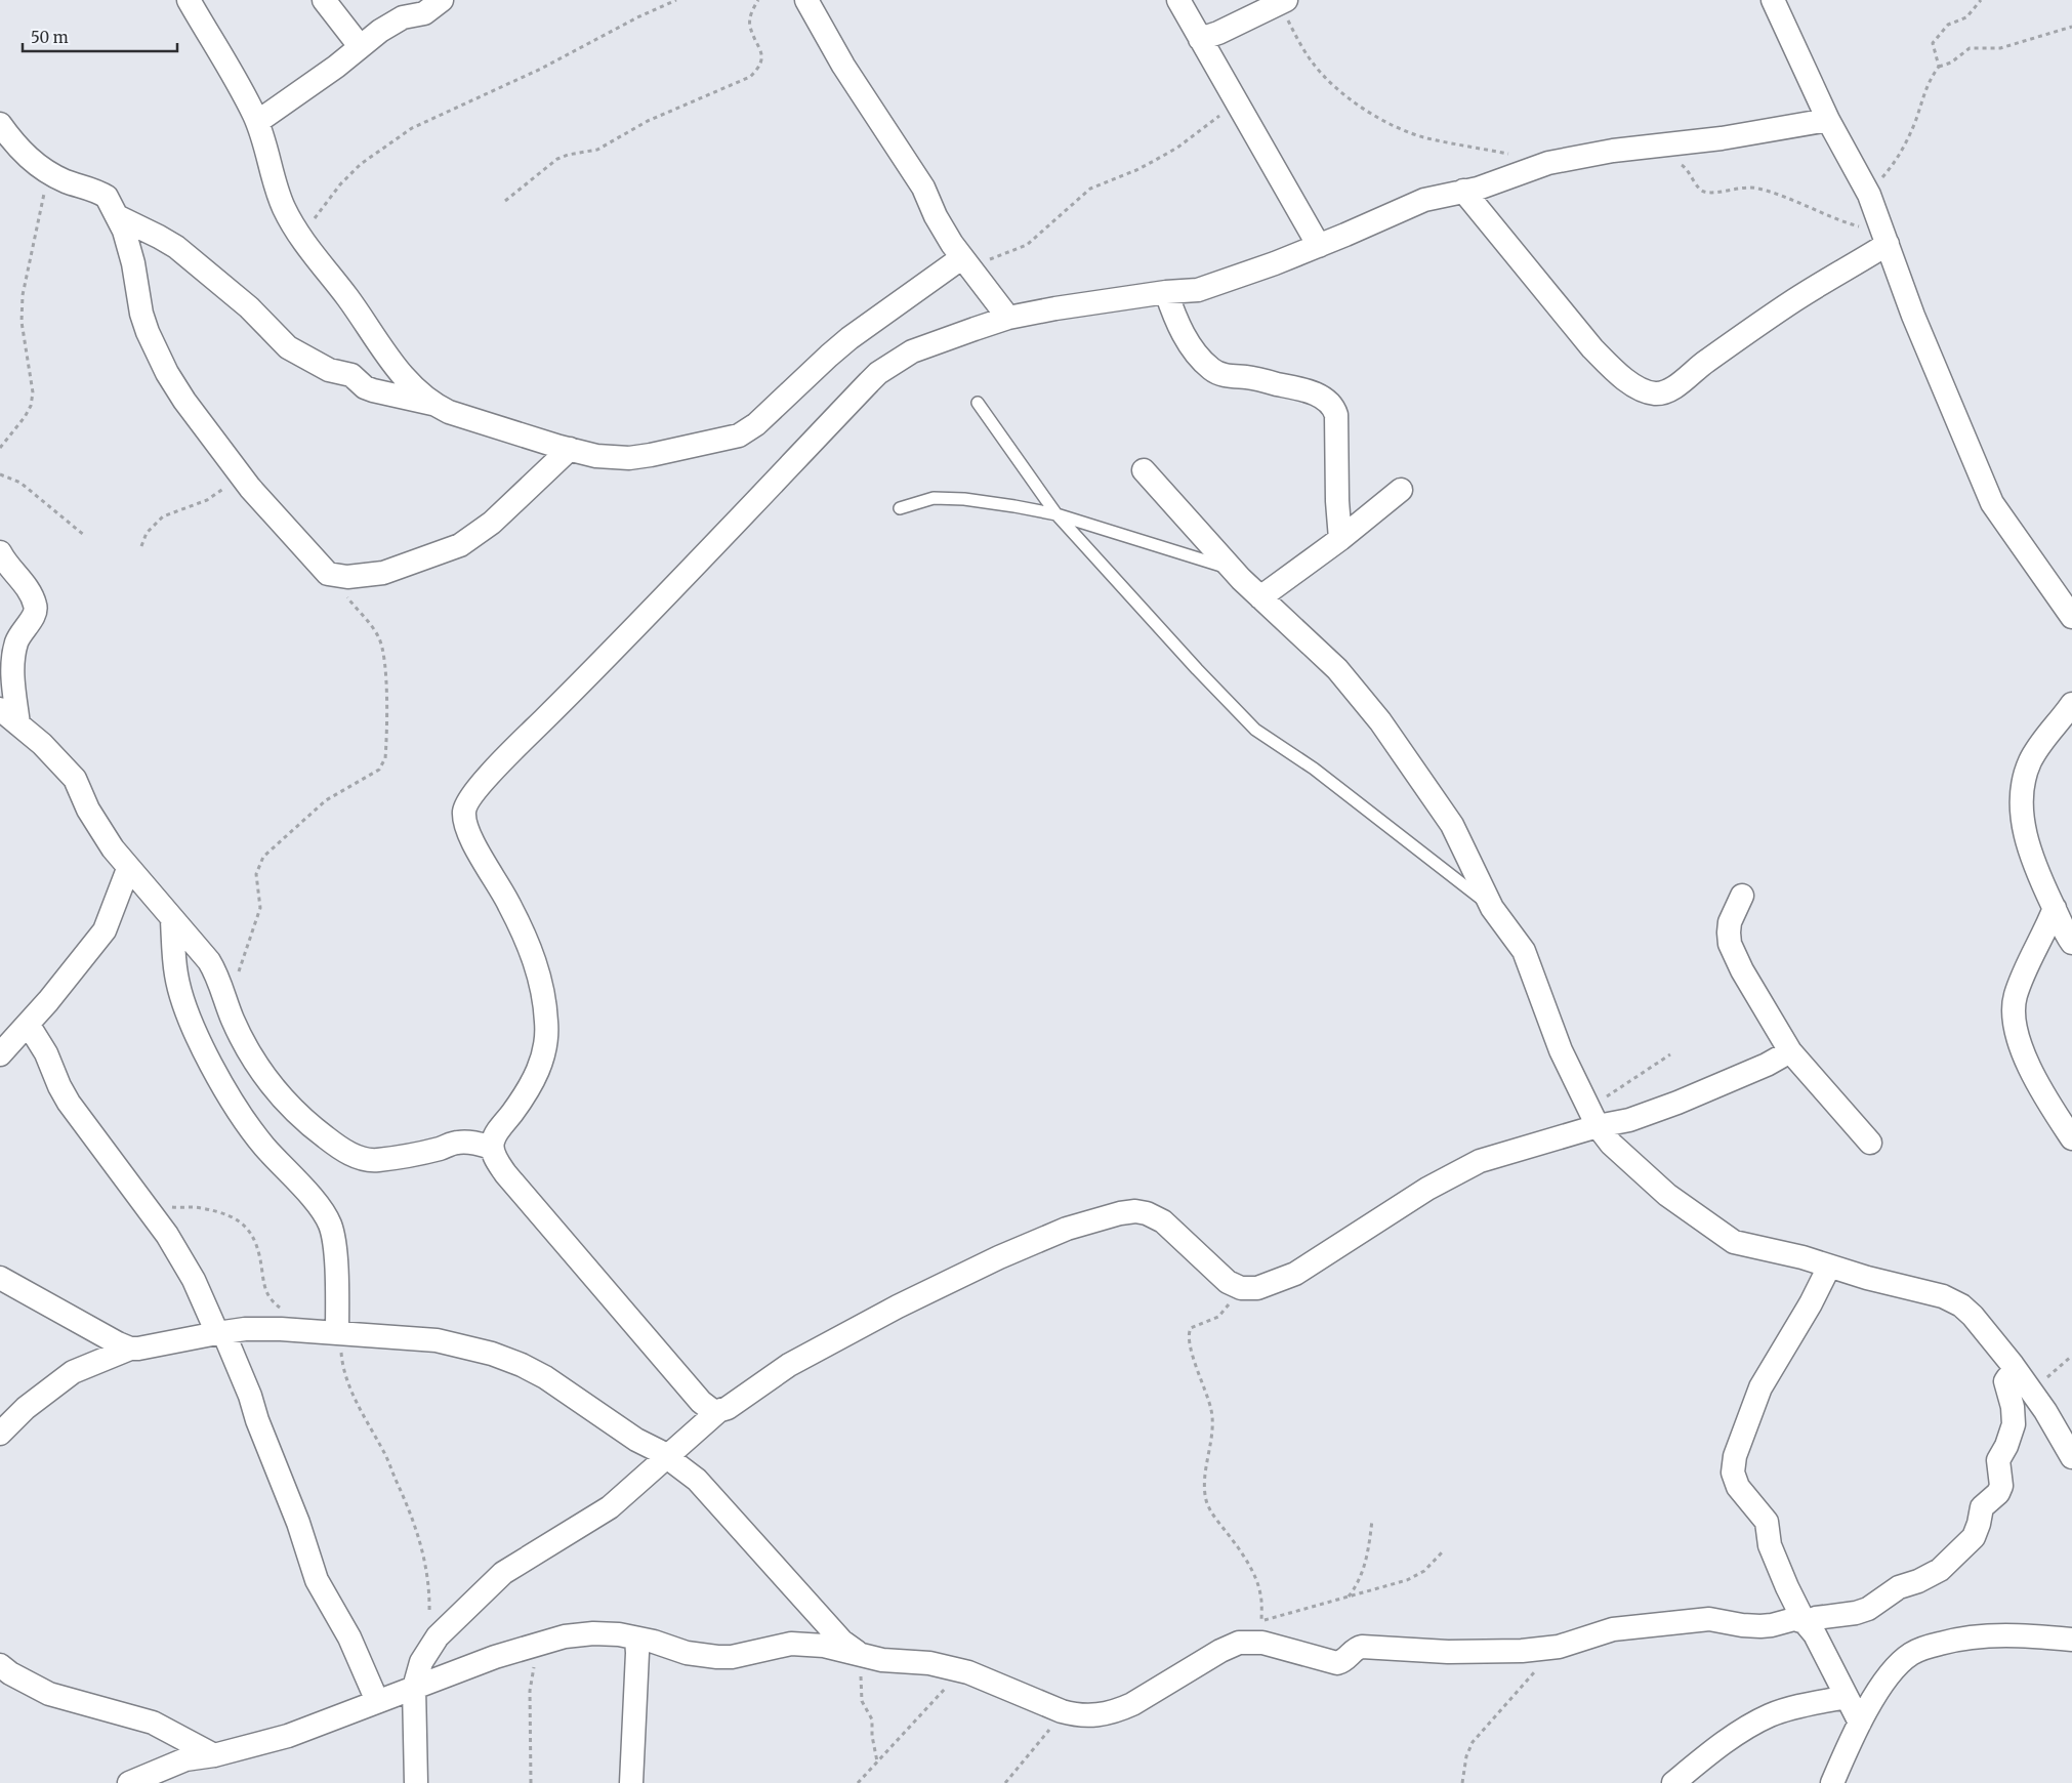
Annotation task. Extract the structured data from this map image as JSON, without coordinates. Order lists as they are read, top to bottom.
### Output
{
  "scale_bar": "50 m"
}
